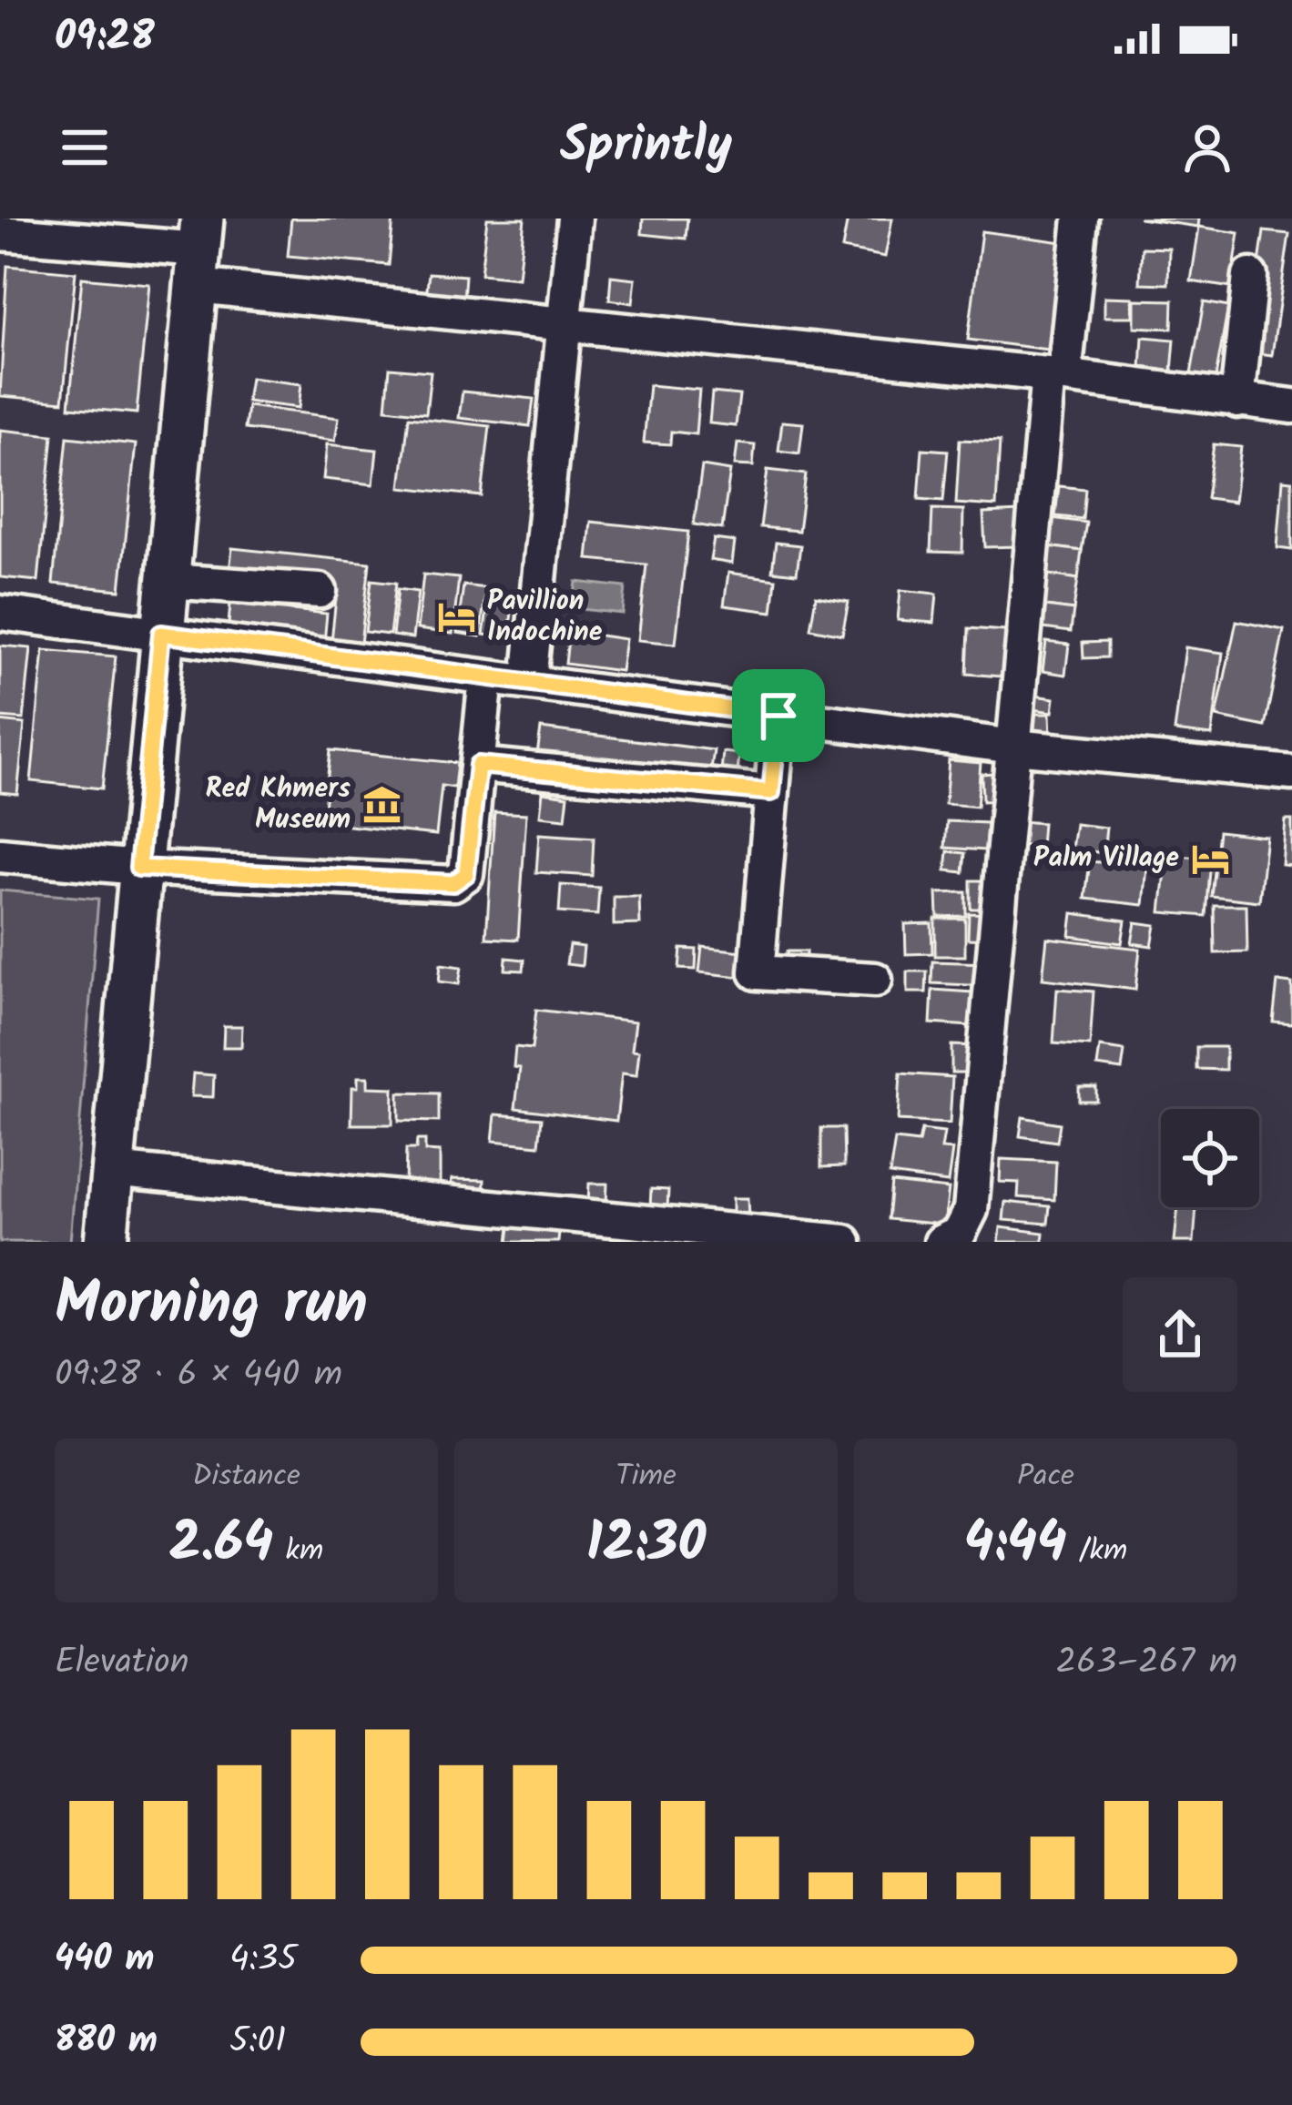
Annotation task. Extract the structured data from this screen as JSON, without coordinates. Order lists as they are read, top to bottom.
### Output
{
  "places": {
    "hotel": ["Pavillion Indochine", "Palm Village"],
    "museum": ["Red Khmers Museum"]
  },
  "page": {
    "status": "09:28",
    "header": "Sprintly",
    "heading": ["Morning run", "09:28 · 6 × 440 m"],
    "stats": [
      ["Distance", "2.64 km"],
      ["Time", "12:30"],
      ["Pace", "4:44 /km"]
    ],
    "chart": ["Elevation", "263–267 m"],
    "list": [
      {
        "name": "440 m",
        "note": "4:35"
      },
      {
        "name": "880 m",
        "note": "5:01"
      }
    ]
  }
}
